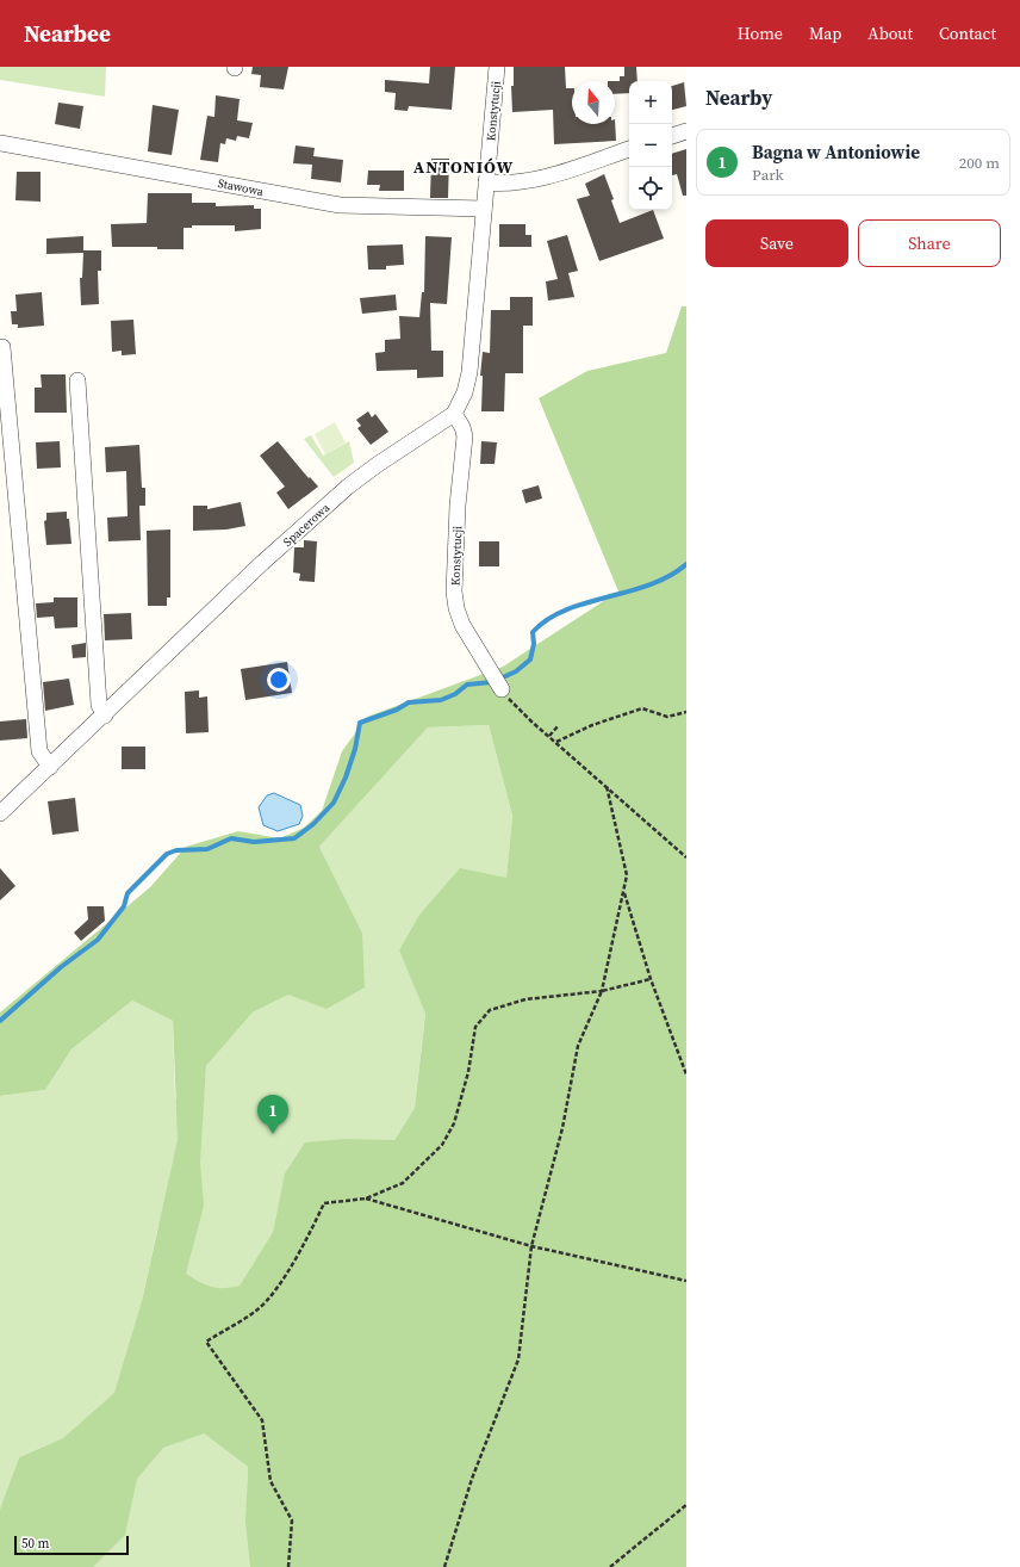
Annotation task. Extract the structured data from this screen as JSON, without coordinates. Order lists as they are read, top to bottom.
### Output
{
  "streets": {
    "street": ["Konstytucji", "Stawowa", "Spacerowa"]
  },
  "crossings": [
    ["Konstytucji", "Spacerowa"],
    ["Stawowa", "Spacerowa"]
  ],
  "districts": ["ANTONIÓW"],
  "scale_bar": "50 m",
  "north": "top",
  "page": {
    "header": "Nearbee",
    "nav": [
      "Home",
      "Map",
      "About",
      "Contact"
    ],
    "heading": "Nearby",
    "map_buttons": ["+", "−"],
    "list": [
      {
        "mark": "1",
        "name": "Bagna w Antoniowie",
        "note": "Park",
        "value": "200 m"
      }
    ],
    "buttons": ["Save", "Share"],
    "pins": "1",
    "scale": "50 m"
  }
}
